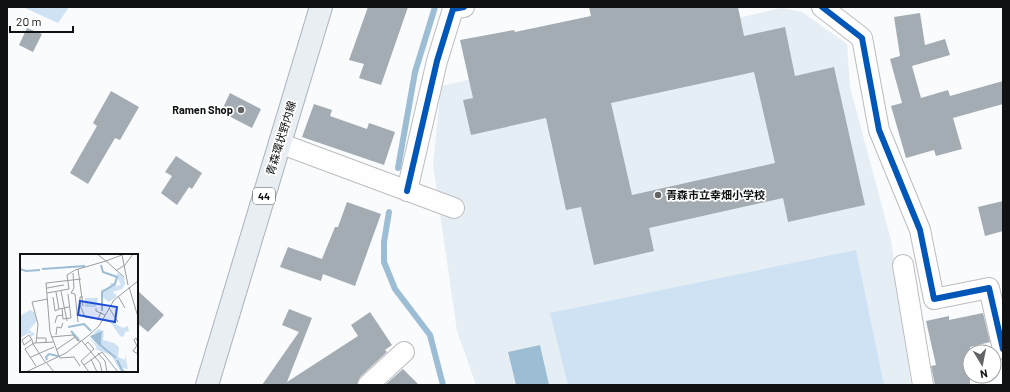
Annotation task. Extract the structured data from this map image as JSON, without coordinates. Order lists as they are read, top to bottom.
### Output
{
  "streets": {
    "main road": ["青森環状野内線", "44"]
  },
  "places": ["Ramen Shop", "青森市立幸畑小学校"],
  "scale_bar": "20 m",
  "north": "bottom"
}
